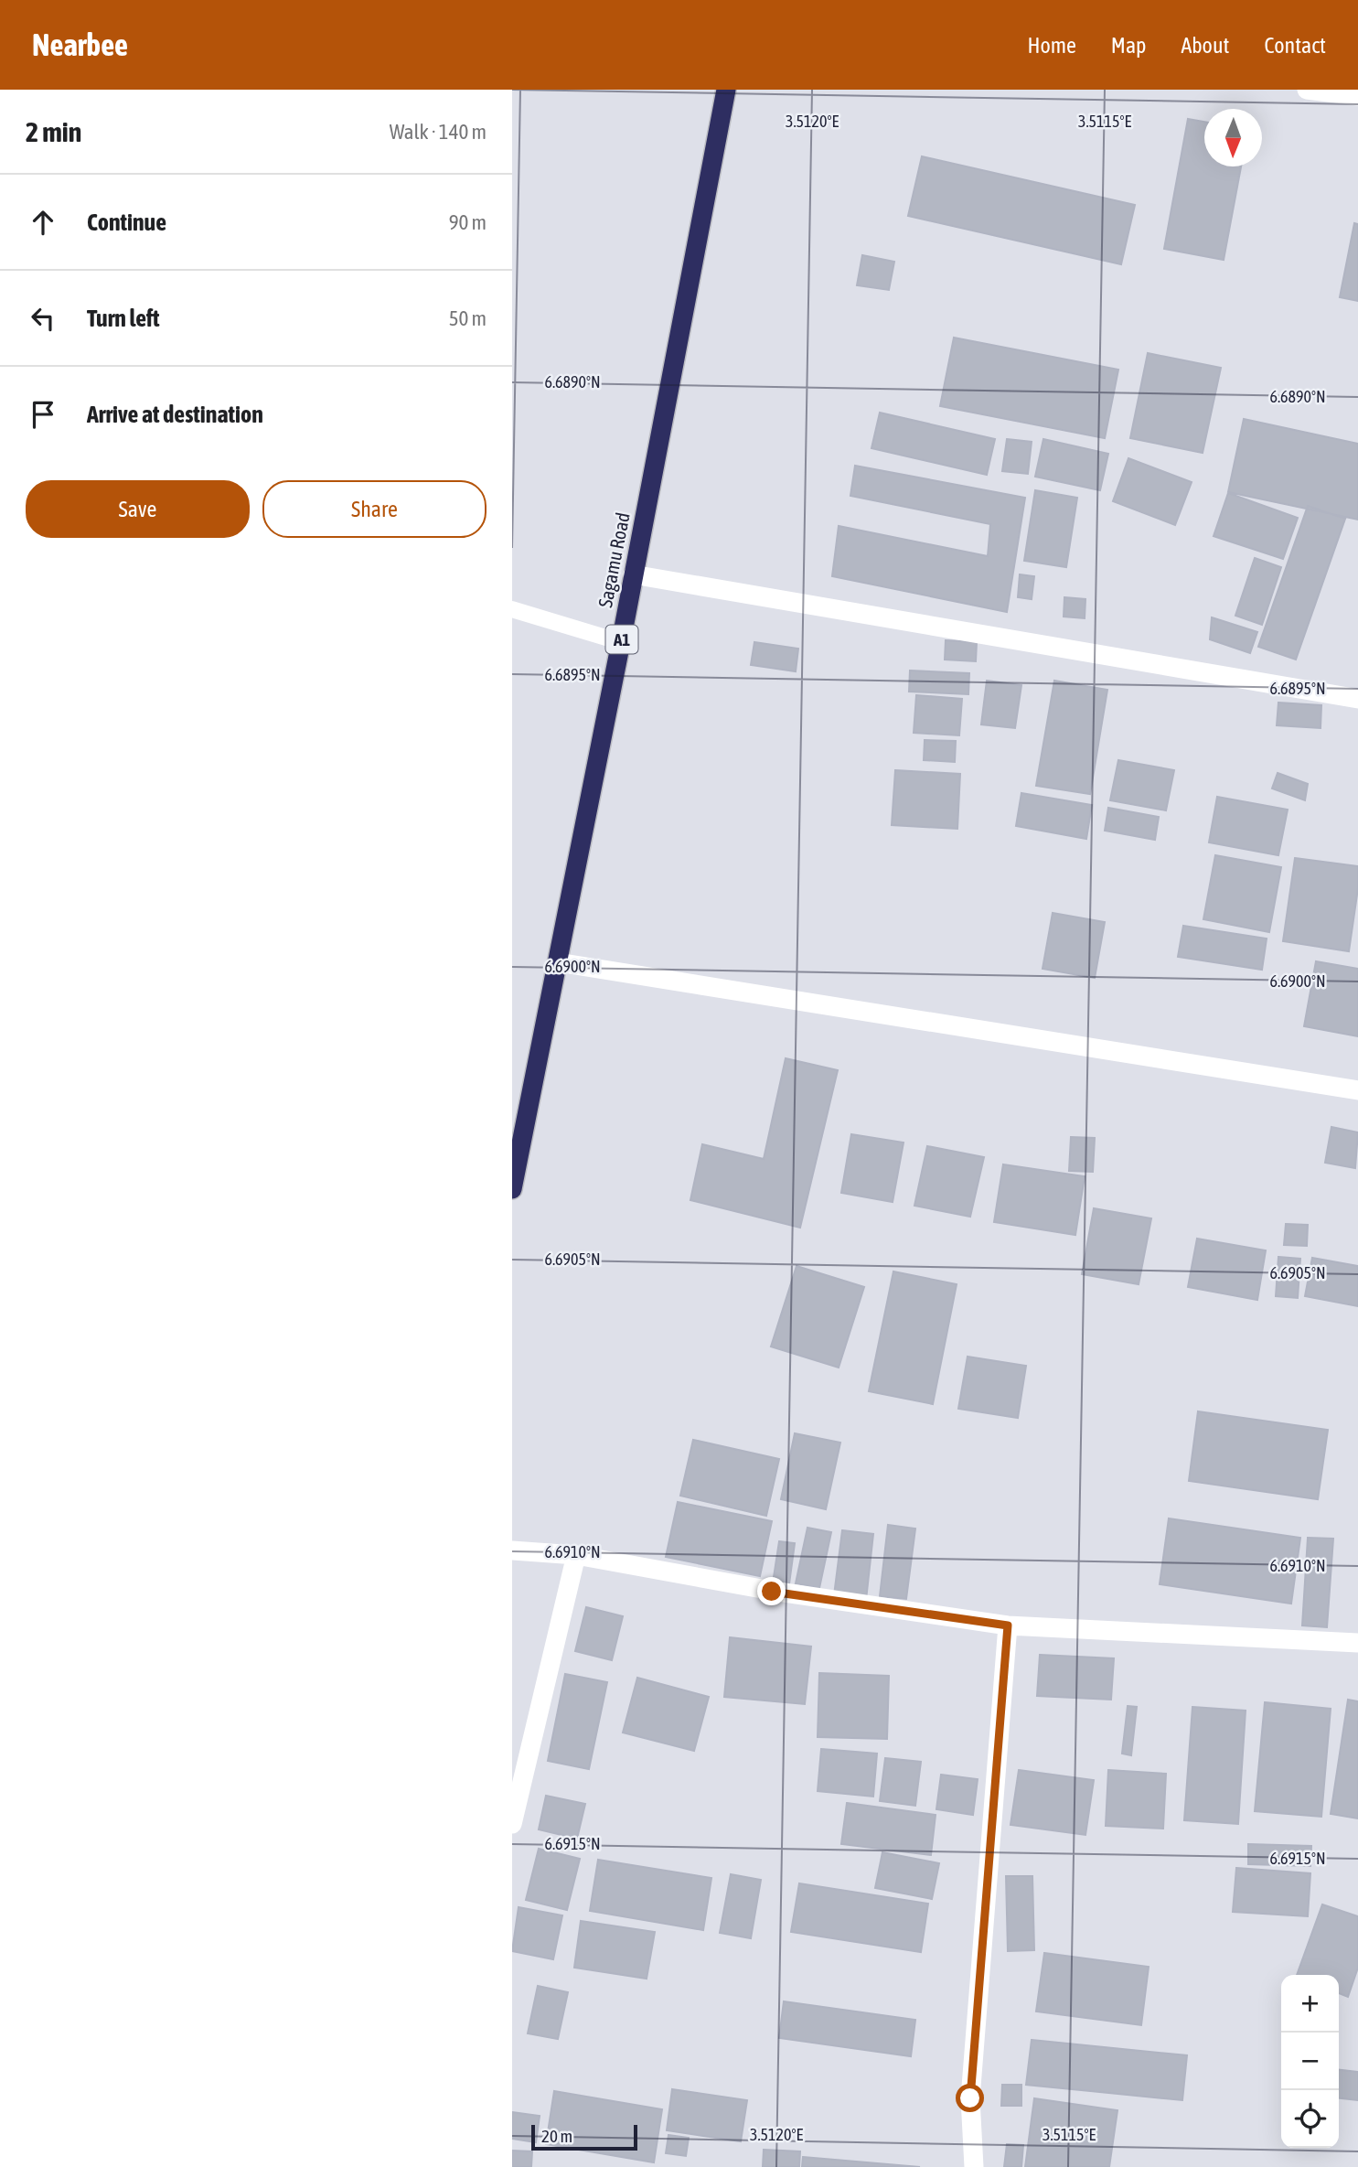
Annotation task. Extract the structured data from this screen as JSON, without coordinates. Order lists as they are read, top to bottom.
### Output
{
  "streets": {
    "highway": ["Sagamu Road", "A1"]
  },
  "scale_bar": "20 m",
  "north": "bottom",
  "page": {
    "header": "Nearbee",
    "nav": [
      "Home",
      "Map",
      "About",
      "Contact"
    ],
    "heading": ["2 min", "Walk · 140 m"],
    "list": [
      ["Continue", "90 m"],
      ["Turn left", "50 m"],
      "Arrive at destination"
    ],
    "buttons": ["Save", "Share"],
    "map_buttons": ["+", "−"],
    "scale": "20 m"
  },
  "coordinates": [
    "3.5120°E",
    "3.5115°E",
    "6.6890°N",
    "6.6895°N",
    "6.6900°N",
    "6.6905°N",
    "6.6910°N",
    "6.6915°N"
  ]
}
